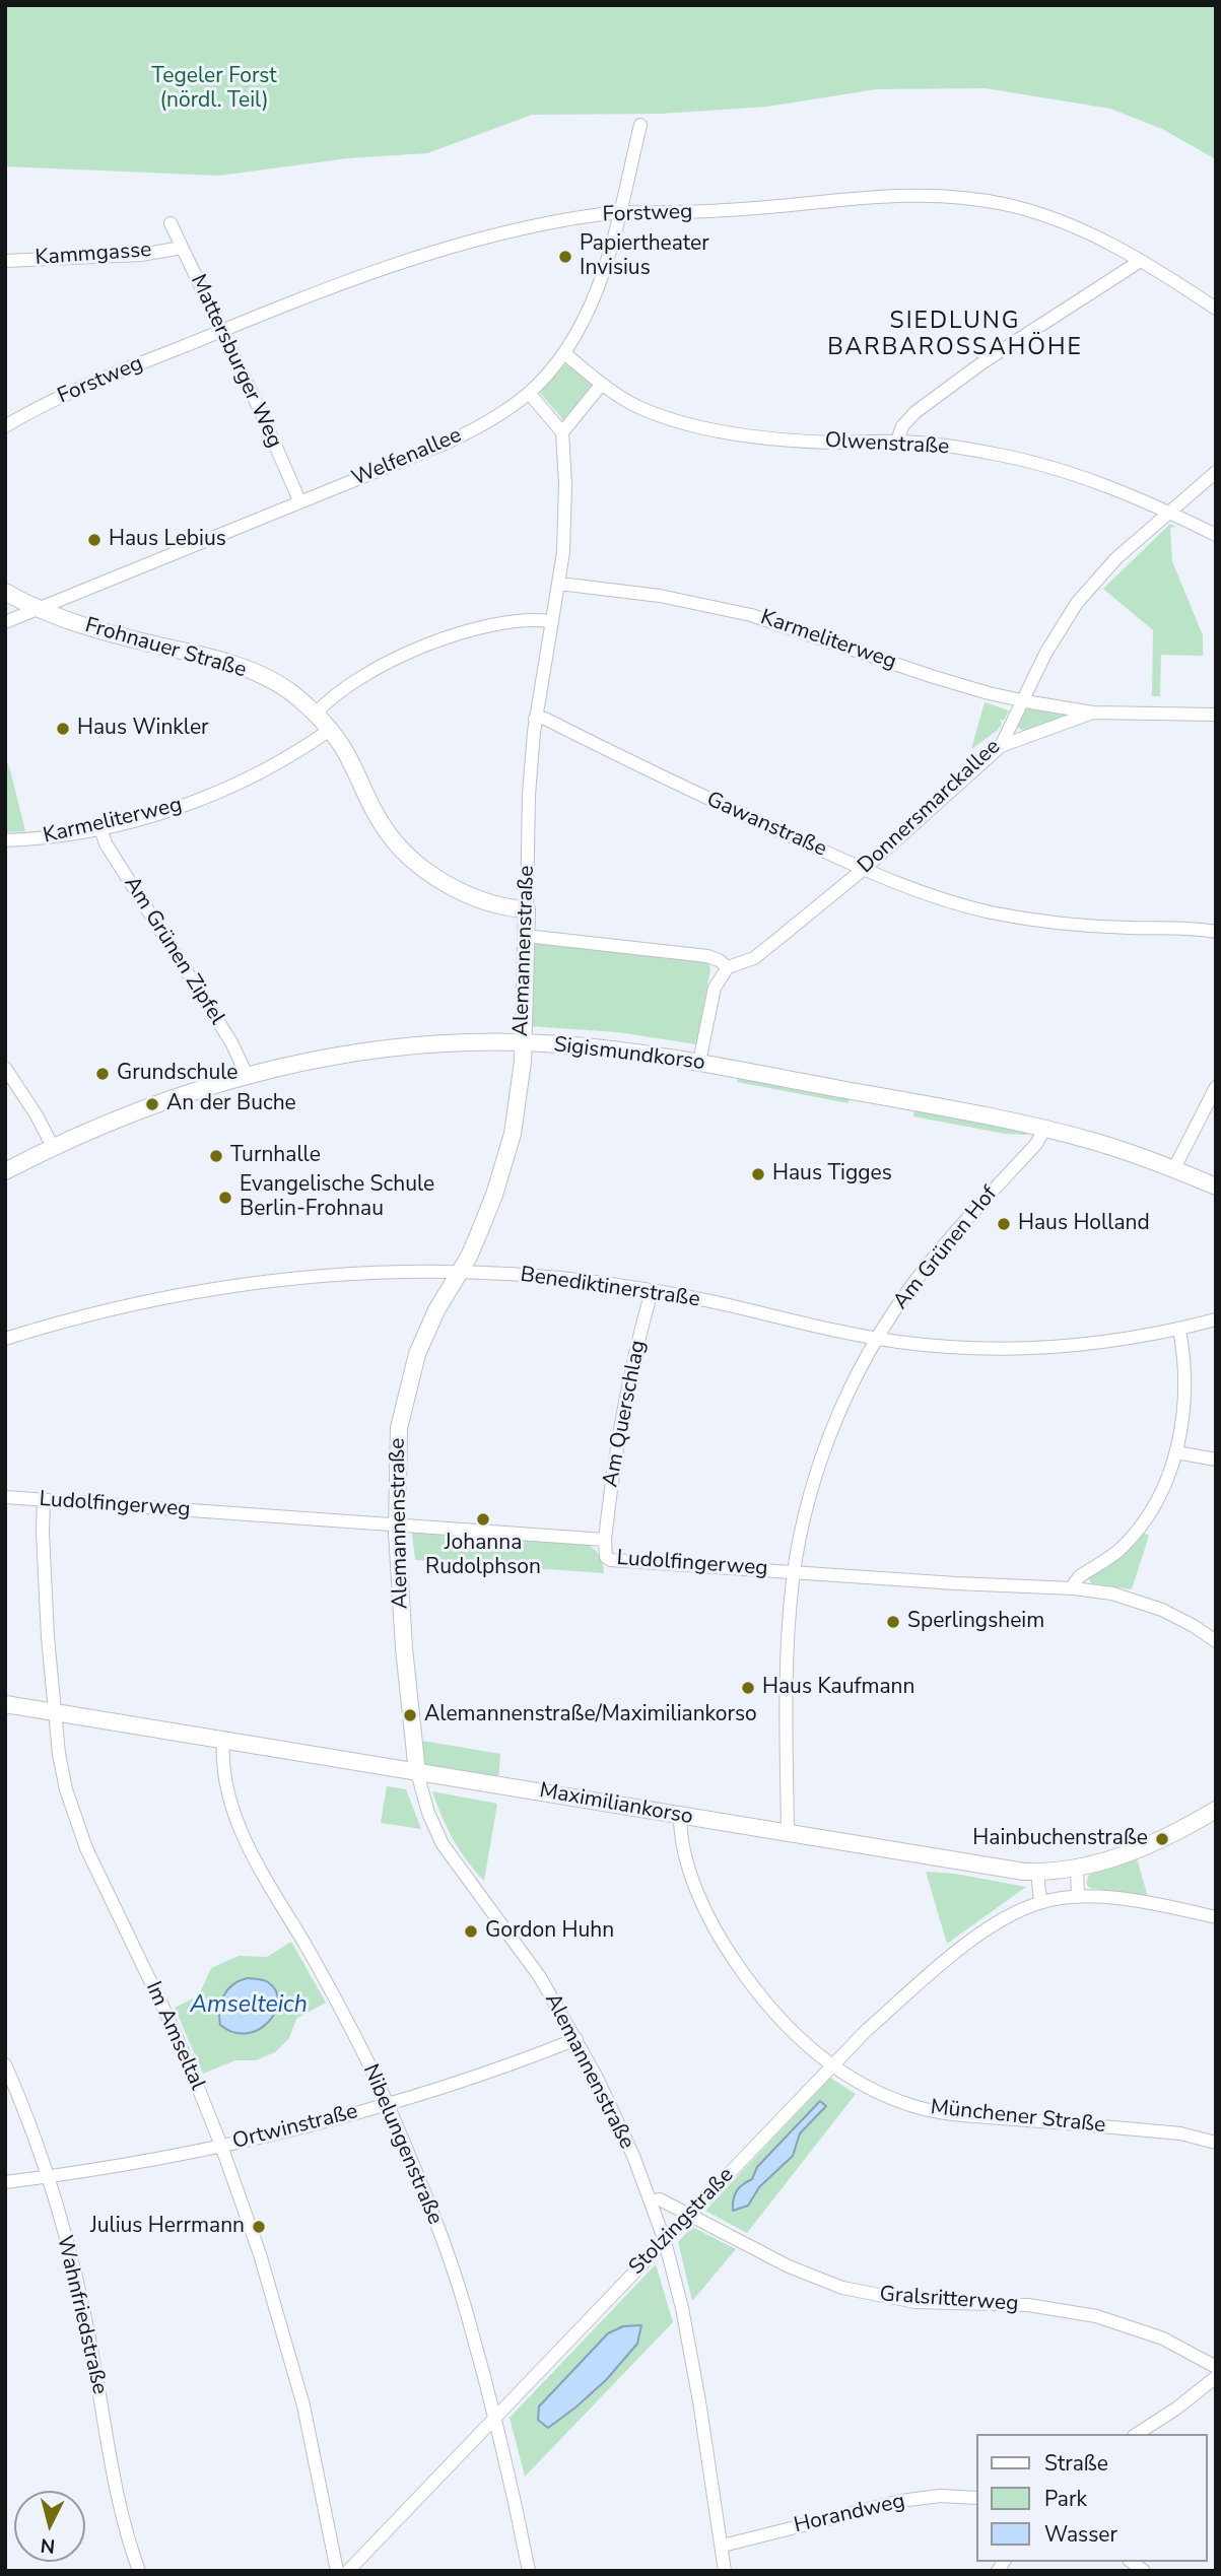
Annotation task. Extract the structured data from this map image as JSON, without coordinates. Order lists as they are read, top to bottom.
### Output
{
  "streets": {
    "street": [
      "Forstweg",
      "Kammgasse",
      "Mattersburger Weg",
      "Olwenstraße",
      "Welfenallee",
      "Karmeliterweg",
      "Frohnauer Straße",
      "Donnersmarckallee",
      "Gawanstraße",
      "Am Grünen Zipfel",
      "Alemannenstraße",
      "Sigismundkorso",
      "Am Grünen Hof",
      "Benediktinerstraße",
      "Am Querschlag",
      "Ludolfingerweg",
      "Maximiliankorso",
      "Im Amseltal",
      "Münchener Straße",
      "Ortwinstraße",
      "Nibelungenstraße",
      "Stolzingstraße",
      "Gralsritterweg",
      "Wahnfriedstraße",
      "Horandweg"
    ]
  },
  "crossings": [
    ["Forstweg", "Mattersburger Weg"],
    ["Forstweg", "Welfenallee"],
    ["Kammgasse", "Mattersburger Weg"],
    ["Mattersburger Weg", "Welfenallee"],
    ["Olwenstraße", "Welfenallee"],
    ["Olwenstraße", "Donnersmarckallee"],
    ["Welfenallee", "Frohnauer Straße"],
    ["Karmeliterweg", "Frohnauer Straße"],
    ["Karmeliterweg", "Donnersmarckallee"],
    ["Karmeliterweg", "Am Grünen Zipfel"],
    ["Karmeliterweg", "Alemannenstraße"],
    ["Frohnauer Straße", "Alemannenstraße"],
    ["Donnersmarckallee", "Gawanstraße"],
    ["Gawanstraße", "Alemannenstraße"],
    ["Am Grünen Zipfel", "Sigismundkorso"],
    ["Alemannenstraße", "Sigismundkorso"],
    ["Alemannenstraße", "Benediktinerstraße"],
    ["Alemannenstraße", "Ludolfingerweg"],
    ["Alemannenstraße", "Maximiliankorso"],
    ["Alemannenstraße", "Ortwinstraße"],
    ["Alemannenstraße", "Stolzingstraße"],
    ["Alemannenstraße", "Gralsritterweg"],
    ["Alemannenstraße", "Horandweg"],
    ["Sigismundkorso", "Am Grünen Hof"],
    ["Am Grünen Hof", "Benediktinerstraße"],
    ["Am Grünen Hof", "Ludolfingerweg"],
    ["Am Grünen Hof", "Maximiliankorso"],
    ["Benediktinerstraße", "Am Querschlag"],
    ["Am Querschlag", "Ludolfingerweg"],
    ["Ludolfingerweg", "Im Amseltal"],
    ["Maximiliankorso", "Im Amseltal"],
    ["Maximiliankorso", "Münchener Straße"],
    ["Maximiliankorso", "Nibelungenstraße"],
    ["Im Amseltal", "Ortwinstraße"],
    ["Münchener Straße", "Stolzingstraße"],
    ["Ortwinstraße", "Nibelungenstraße"],
    ["Ortwinstraße", "Wahnfriedstraße"],
    ["Nibelungenstraße", "Stolzingstraße"],
    ["Stolzingstraße", "Gralsritterweg"]
  ],
  "districts": ["SIEDLUNG BARBAROSSAHÖHE"],
  "water": ["Amselteich"],
  "parks": ["Tegeler Forst (nördl. Teil)"],
  "places": [
    "Papiertheater Invisius",
    "Haus Lebius",
    "Haus Winkler",
    "Grundschule",
    "An der Buche",
    "Turnhalle",
    "Haus Tigges",
    "Evangelische Schule Berlin-Frohnau",
    "Haus Holland",
    "Johanna Rudolphson",
    "Sperlingsheim",
    "Haus Kaufmann",
    "Alemannenstraße/Maximiliankorso",
    "Hainbuchenstraße",
    "Gordon Huhn",
    "Julius Herrmann"
  ],
  "legend": ["Straße", "Park", "Wasser"],
  "north": "bottom"
}
